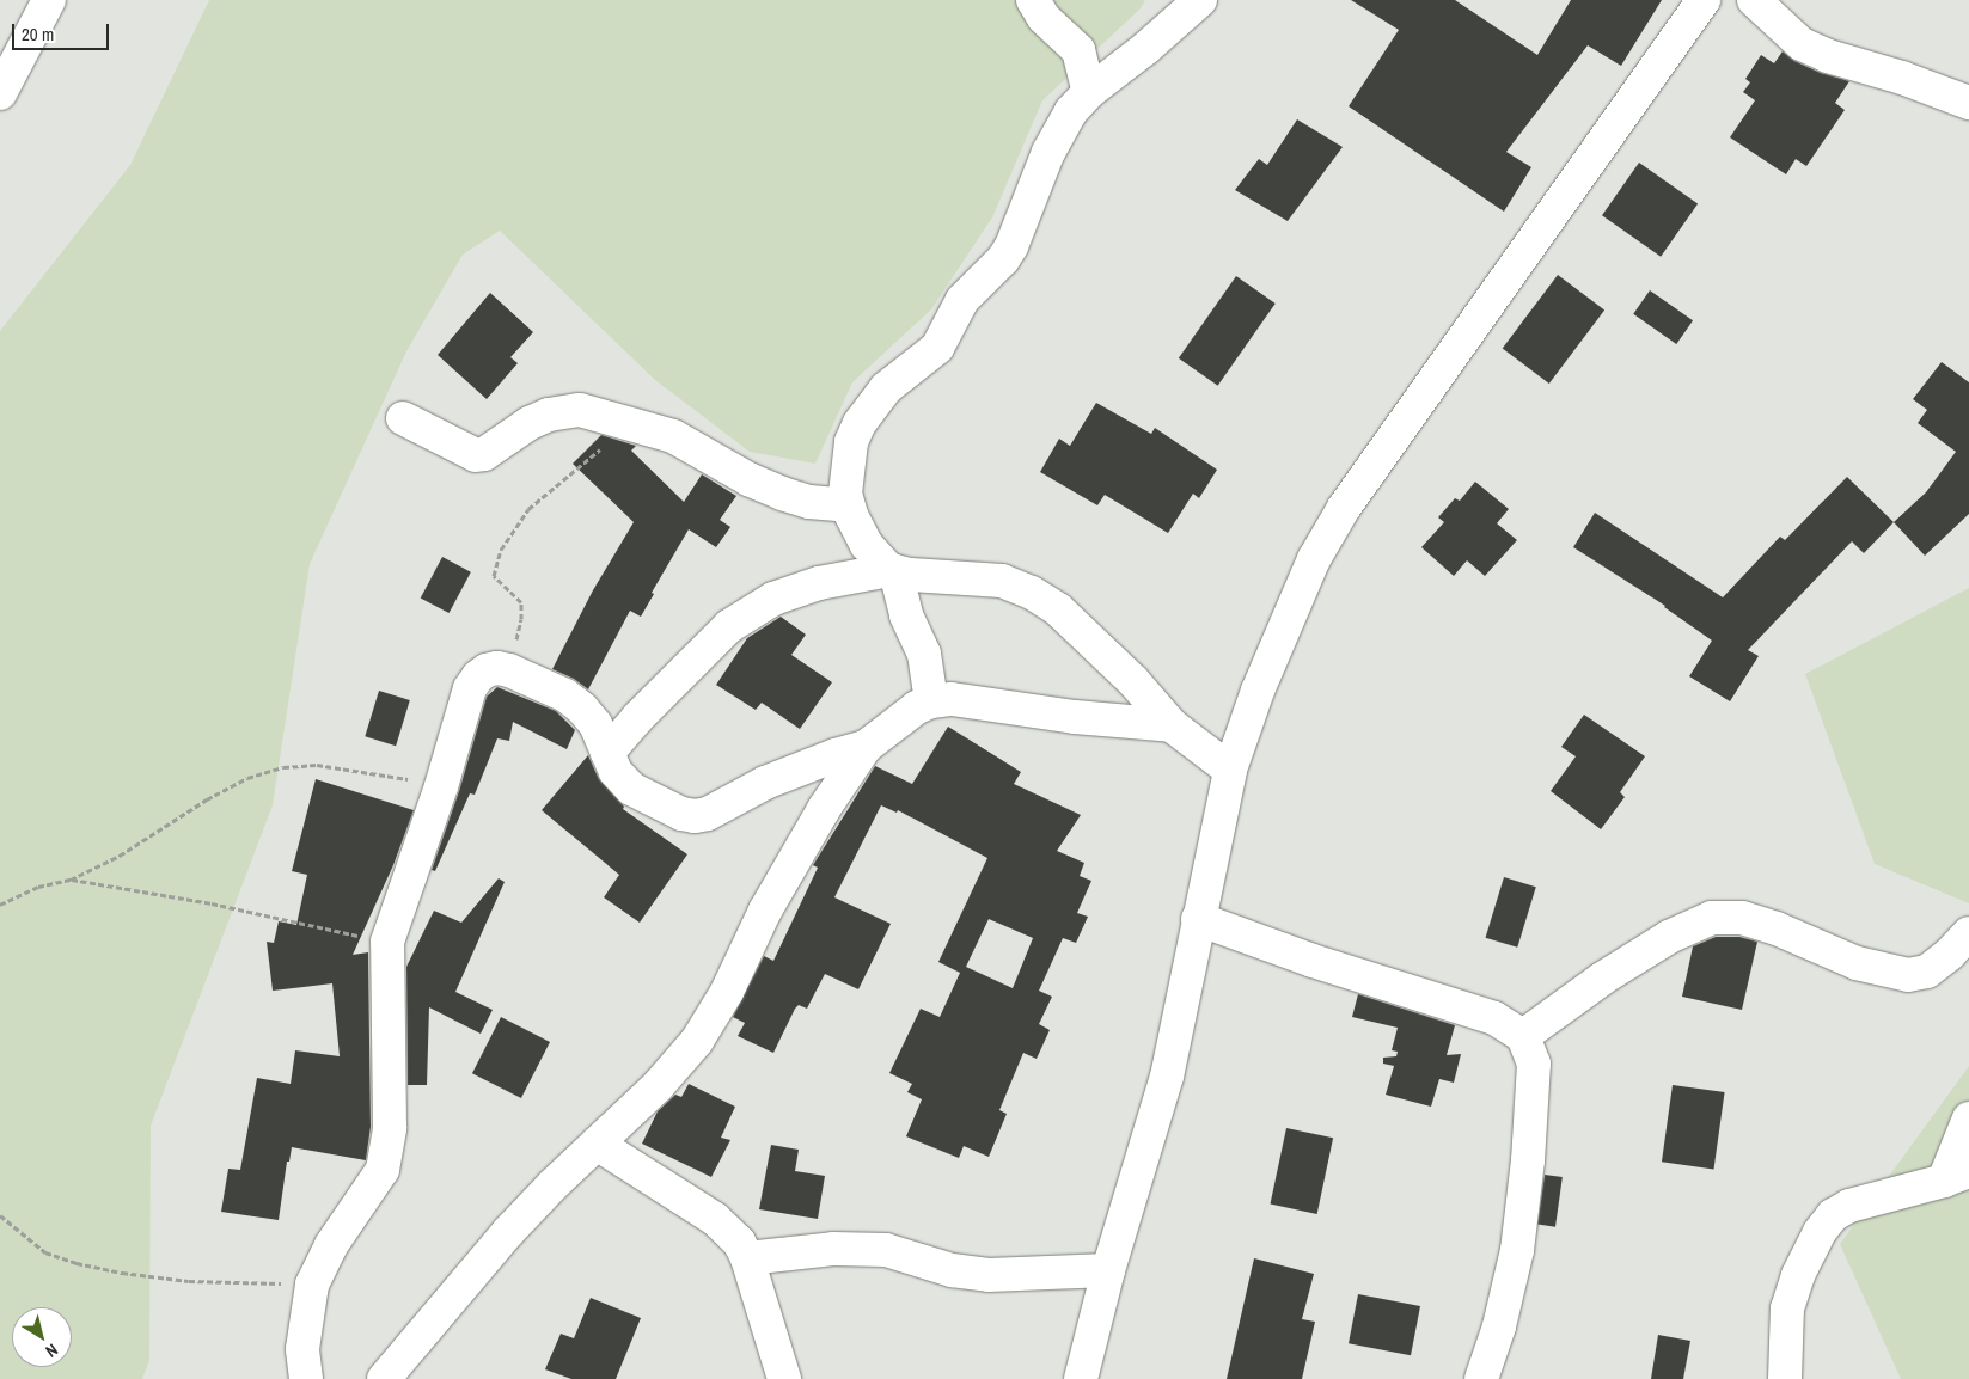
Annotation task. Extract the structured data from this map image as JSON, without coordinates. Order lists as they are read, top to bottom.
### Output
{
  "scale_bar": "20 m",
  "north": "bottom right"
}
